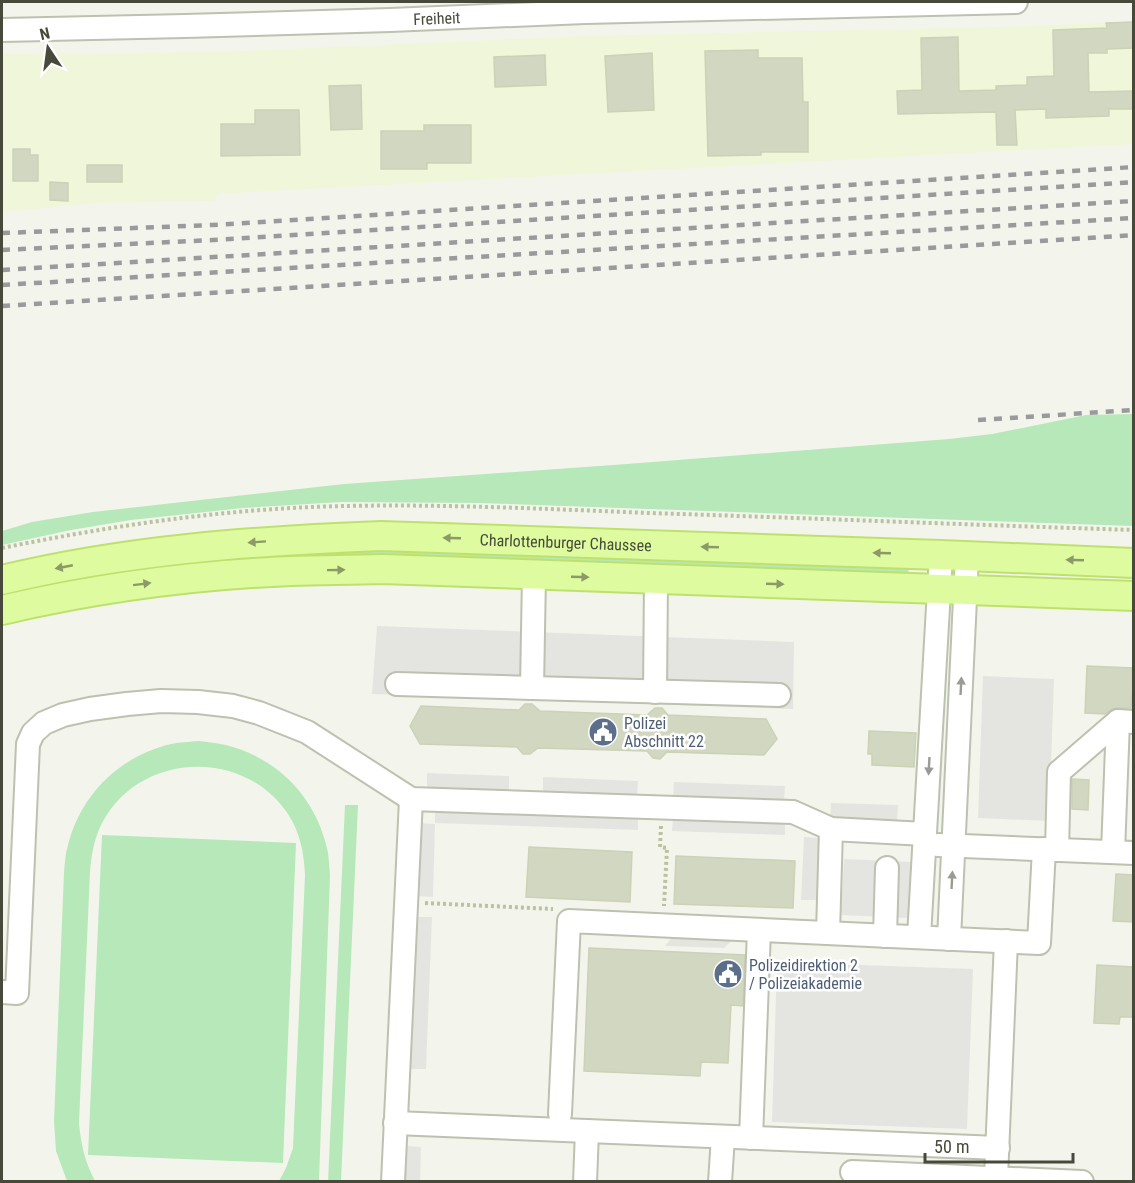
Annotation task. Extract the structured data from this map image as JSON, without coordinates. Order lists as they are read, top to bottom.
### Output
{
  "streets": {
    "main road": ["Charlottenburger Chaussee"],
    "street": ["Freiheit"]
  },
  "places": {
    "public building": ["Polizei Abschnitt 22", "Polizeidirektion 2 / Polizeiakademie"]
  },
  "scale_bar": "50 m",
  "north": "top"
}
